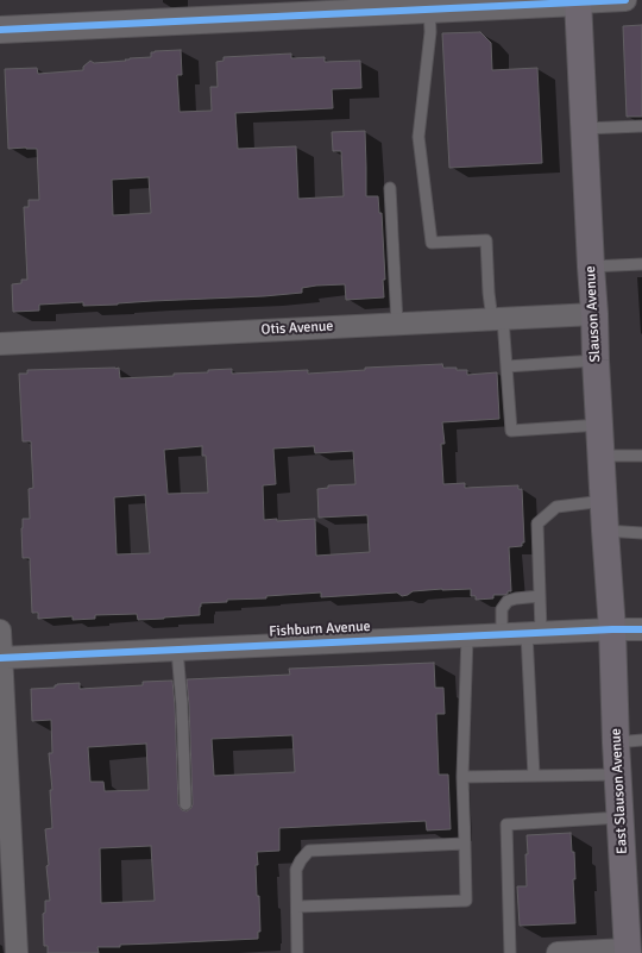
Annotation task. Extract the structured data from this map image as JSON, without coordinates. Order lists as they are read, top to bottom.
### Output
{
  "streets": {
    "main road": ["Slauson Avenue", "East Slauson Avenue"],
    "street": ["Otis Avenue", "Fishburn Avenue"]
  },
  "crossings": [
    ["Slauson Avenue", "Otis Avenue"],
    ["Slauson Avenue", "Fishburn Avenue"],
    ["Slauson Avenue", "East Slauson Avenue"],
    ["Fishburn Avenue", "East Slauson Avenue"]
  ]
}
